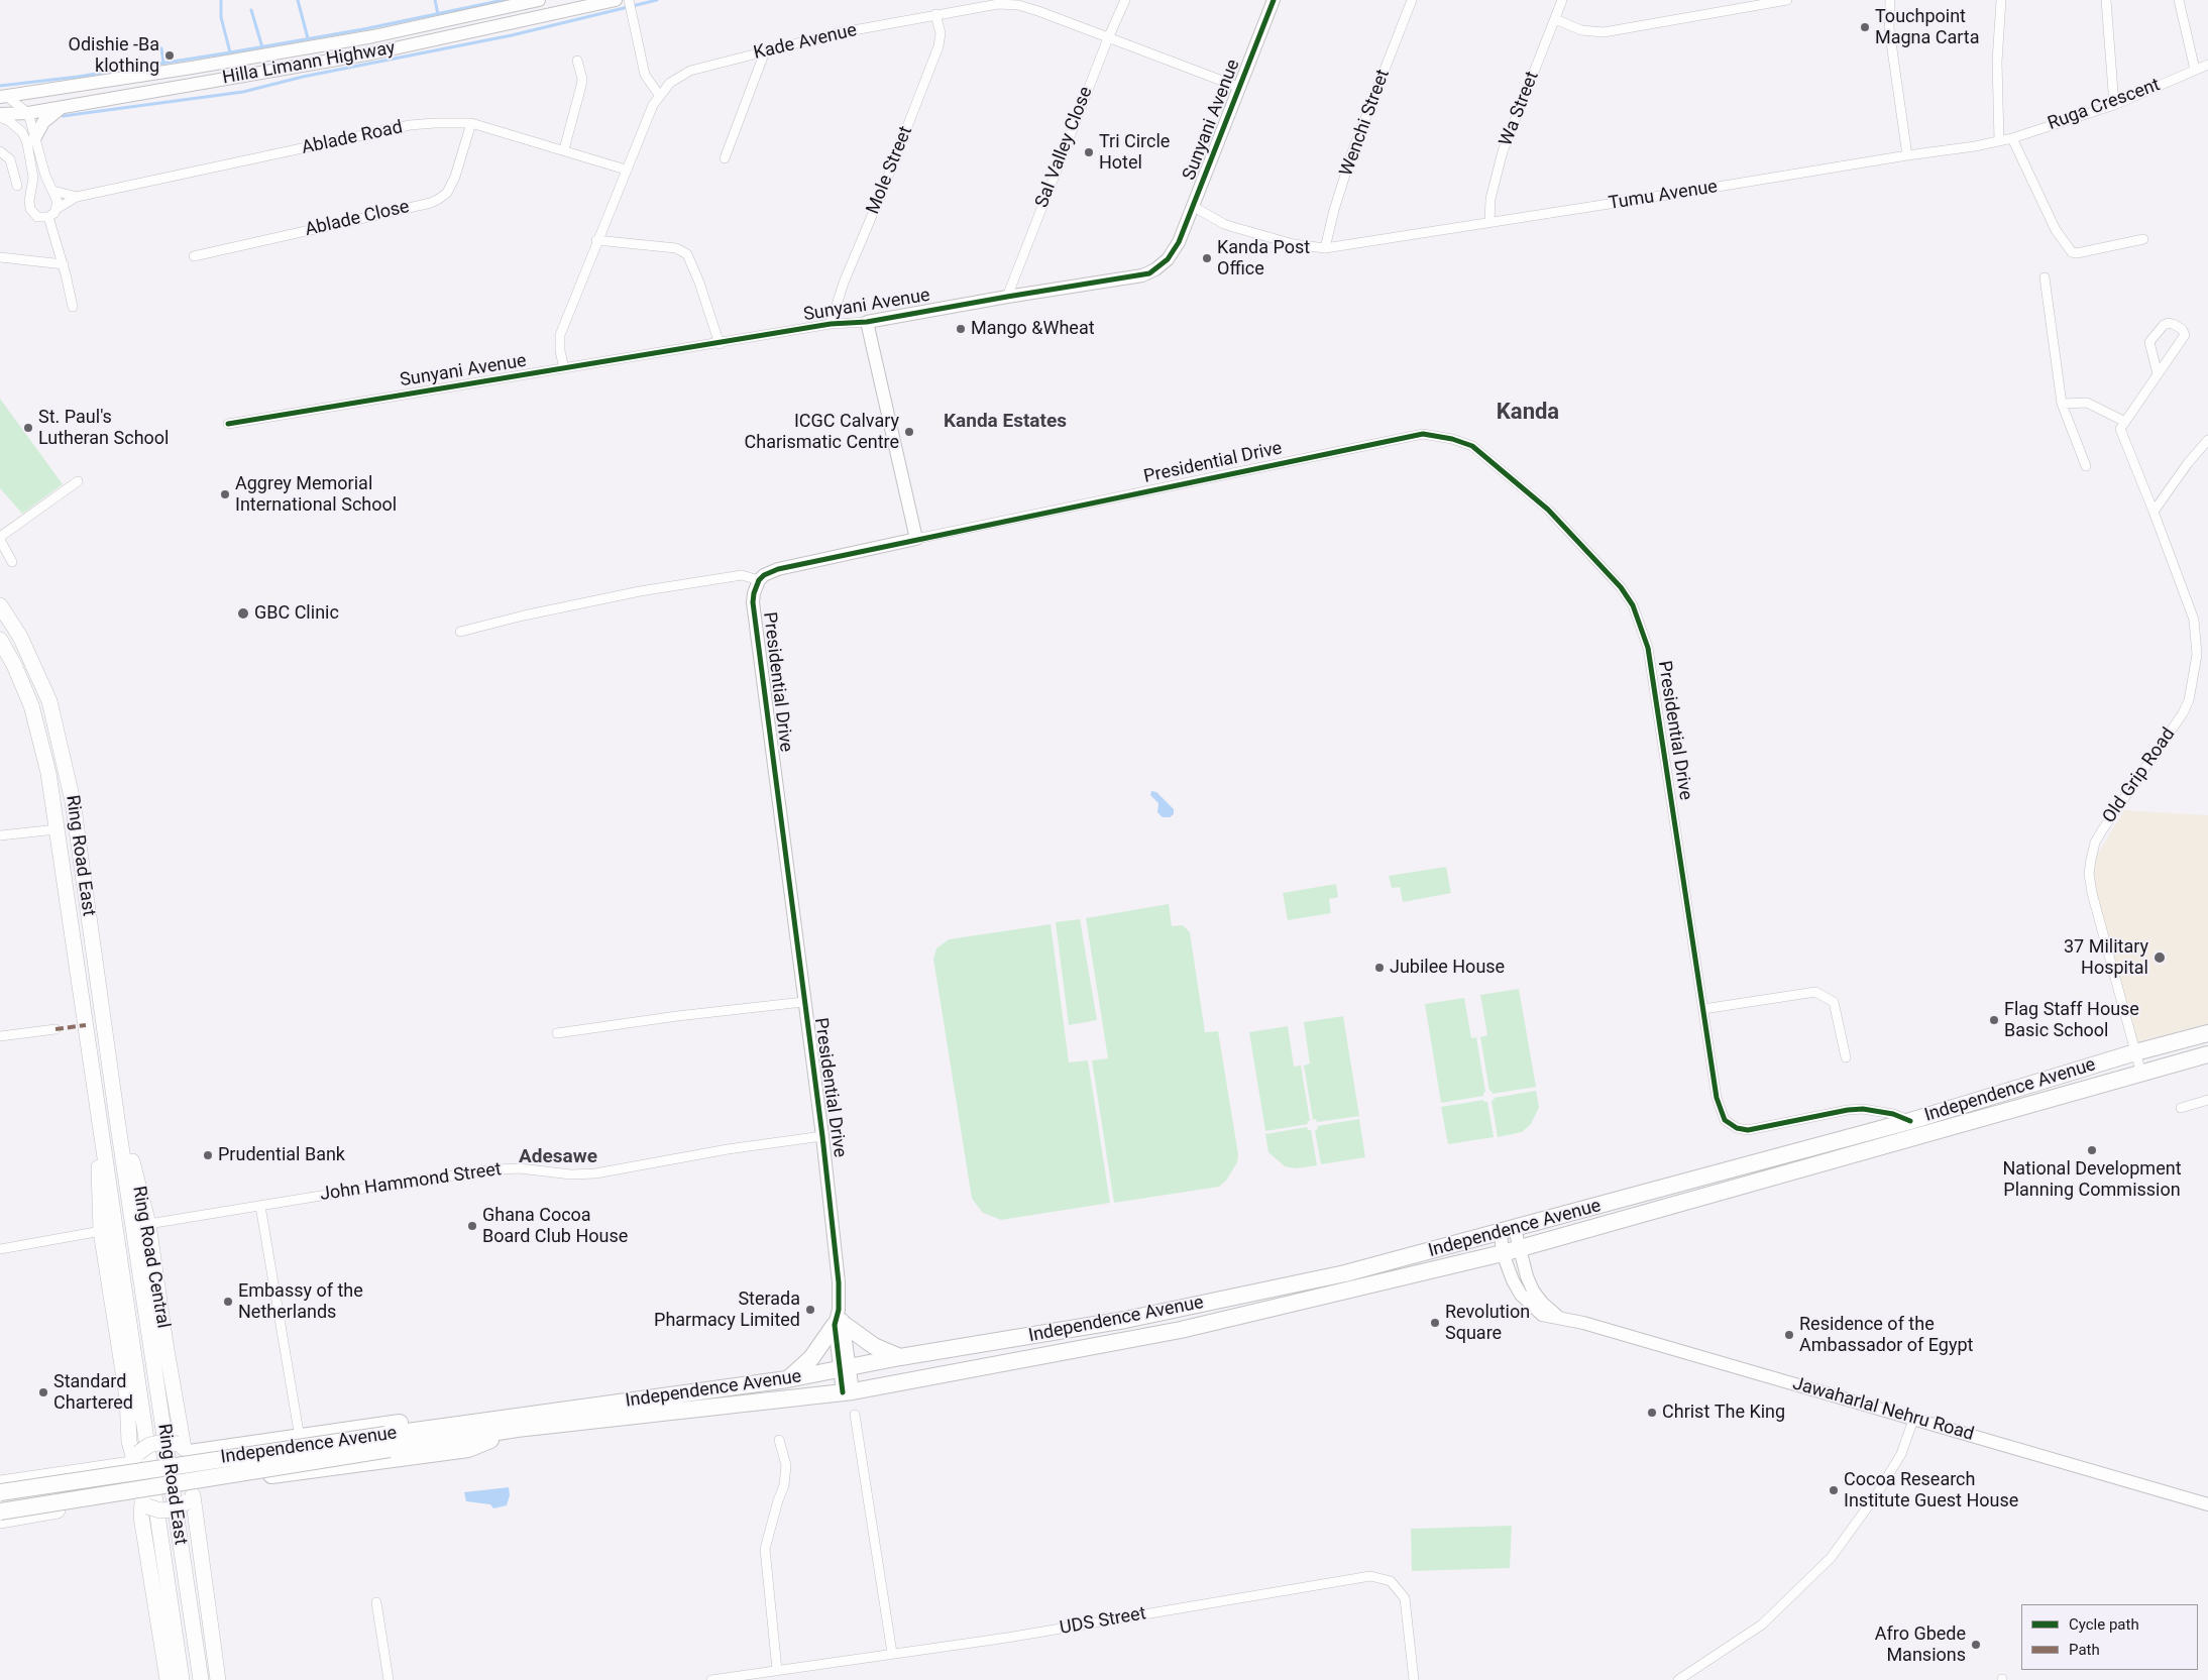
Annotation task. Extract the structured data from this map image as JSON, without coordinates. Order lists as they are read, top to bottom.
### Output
{
  "streets": {
    "highway": ["Independence Avenue"],
    "main road": ["Ring Road East", "Ring Road Central"],
    "street": [
      "Kade Avenue",
      "Hilla Limann Highway",
      "Ruga Crescent",
      "Wa Street",
      "Sunyani Avenue",
      "Wenchi Street",
      "Ablade Road",
      "Sal Valley Close",
      "Mole Street",
      "Tumu Avenue",
      "Ablade Close",
      "Presidential Drive",
      "Old Grip Road",
      "John Hammond Street",
      "Jawaharlal Nehru Road",
      "UDS Street"
    ]
  },
  "crossings": [
    ["Kade Avenue", "Sunyani Avenue"],
    ["Kade Avenue", "Ablade Road"],
    ["Kade Avenue", "Sal Valley Close"],
    ["Kade Avenue", "Mole Street"],
    ["Ruga Crescent", "Tumu Avenue"],
    ["Wa Street", "Tumu Avenue"],
    ["Sunyani Avenue", "Sal Valley Close"],
    ["Sunyani Avenue", "Mole Street"],
    ["Sunyani Avenue", "Tumu Avenue"],
    ["Wenchi Street", "Tumu Avenue"],
    ["Ablade Road", "Ablade Close"],
    ["Presidential Drive", "Independence Avenue"],
    ["Presidential Drive", "John Hammond Street"],
    ["Old Grip Road", "Independence Avenue"],
    ["Ring Road East", "Ring Road Central"],
    ["Independence Avenue", "Jawaharlal Nehru Road"],
    ["John Hammond Street", "Ring Road Central"]
  ],
  "districts": ["Kanda", "Kanda Estates", "Adesawe"],
  "places": [
    "Touchpoint Magna Carta",
    "Odishie -Ba klothing",
    "Tri Circle Hotel",
    "Kanda Post Office",
    "Mango &Wheat",
    "St. Paul's Lutheran School",
    "ICGC Calvary Charismatic Centre",
    "Aggrey Memorial International School",
    "GBC Clinic",
    "37 Military Hospital",
    "Jubilee House",
    "Flag Staff House Basic School",
    "National Development Planning Commission",
    "Prudential Bank",
    "Ghana Cocoa Board Club House",
    "Embassy of the Netherlands",
    "Sterada Pharmacy Limited",
    "Revolution Square",
    "Residence of the Ambassador of Egypt",
    "Standard Chartered",
    "Christ The King",
    "Cocoa Research Institute Guest House",
    "Afro Gbede Mansions"
  ],
  "legend": ["Cycle path", "Path"]
}
